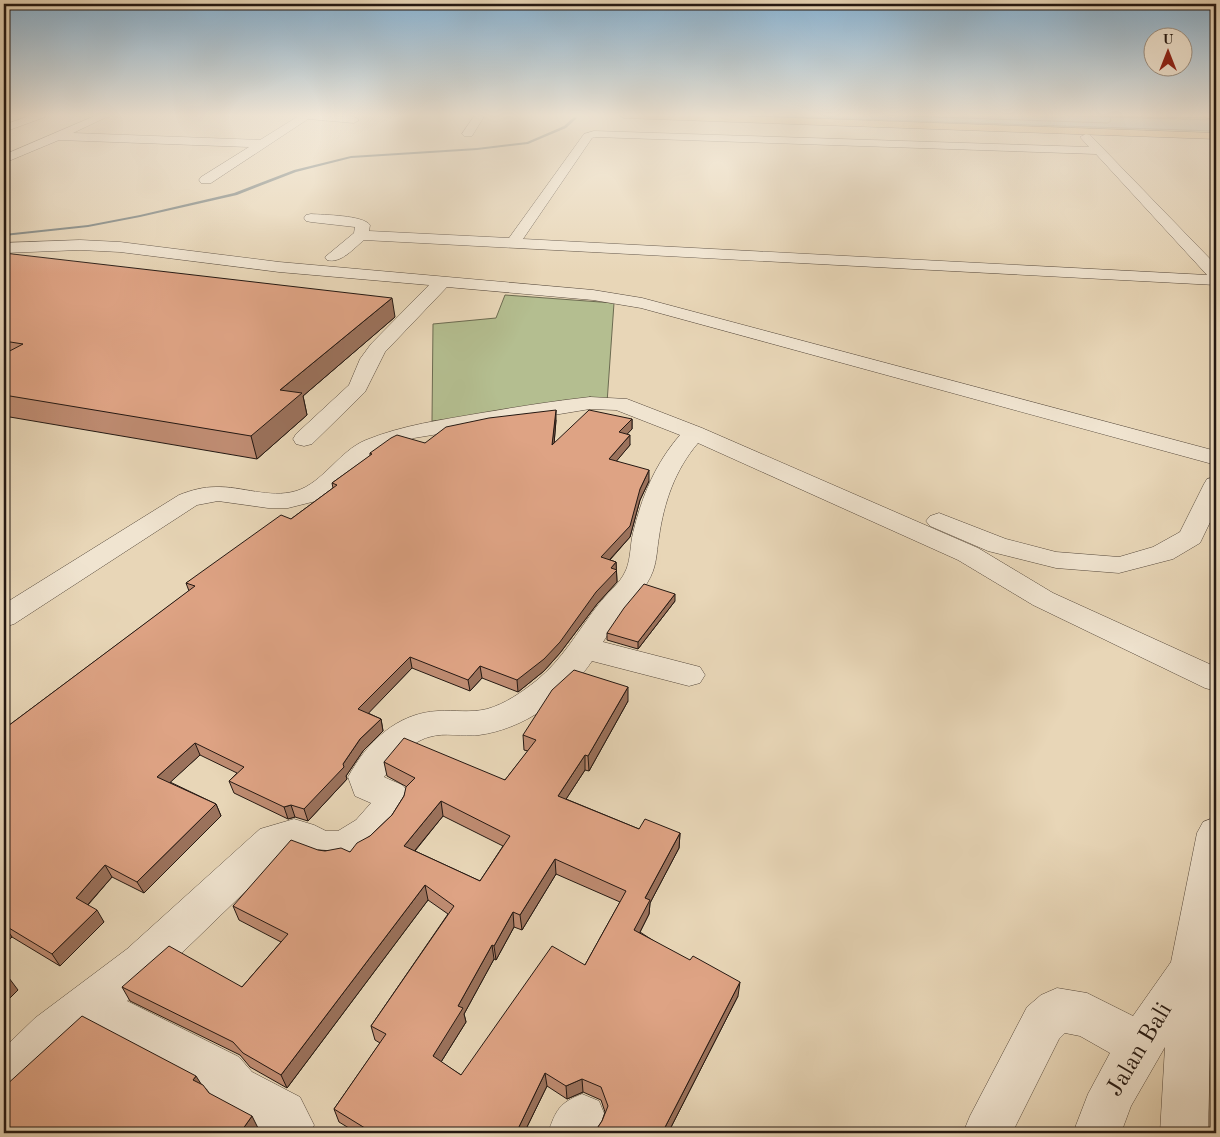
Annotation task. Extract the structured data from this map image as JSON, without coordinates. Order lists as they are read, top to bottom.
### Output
{
  "streets": {
    "street": ["Jalan Bali"]
  },
  "north": "top"
}
